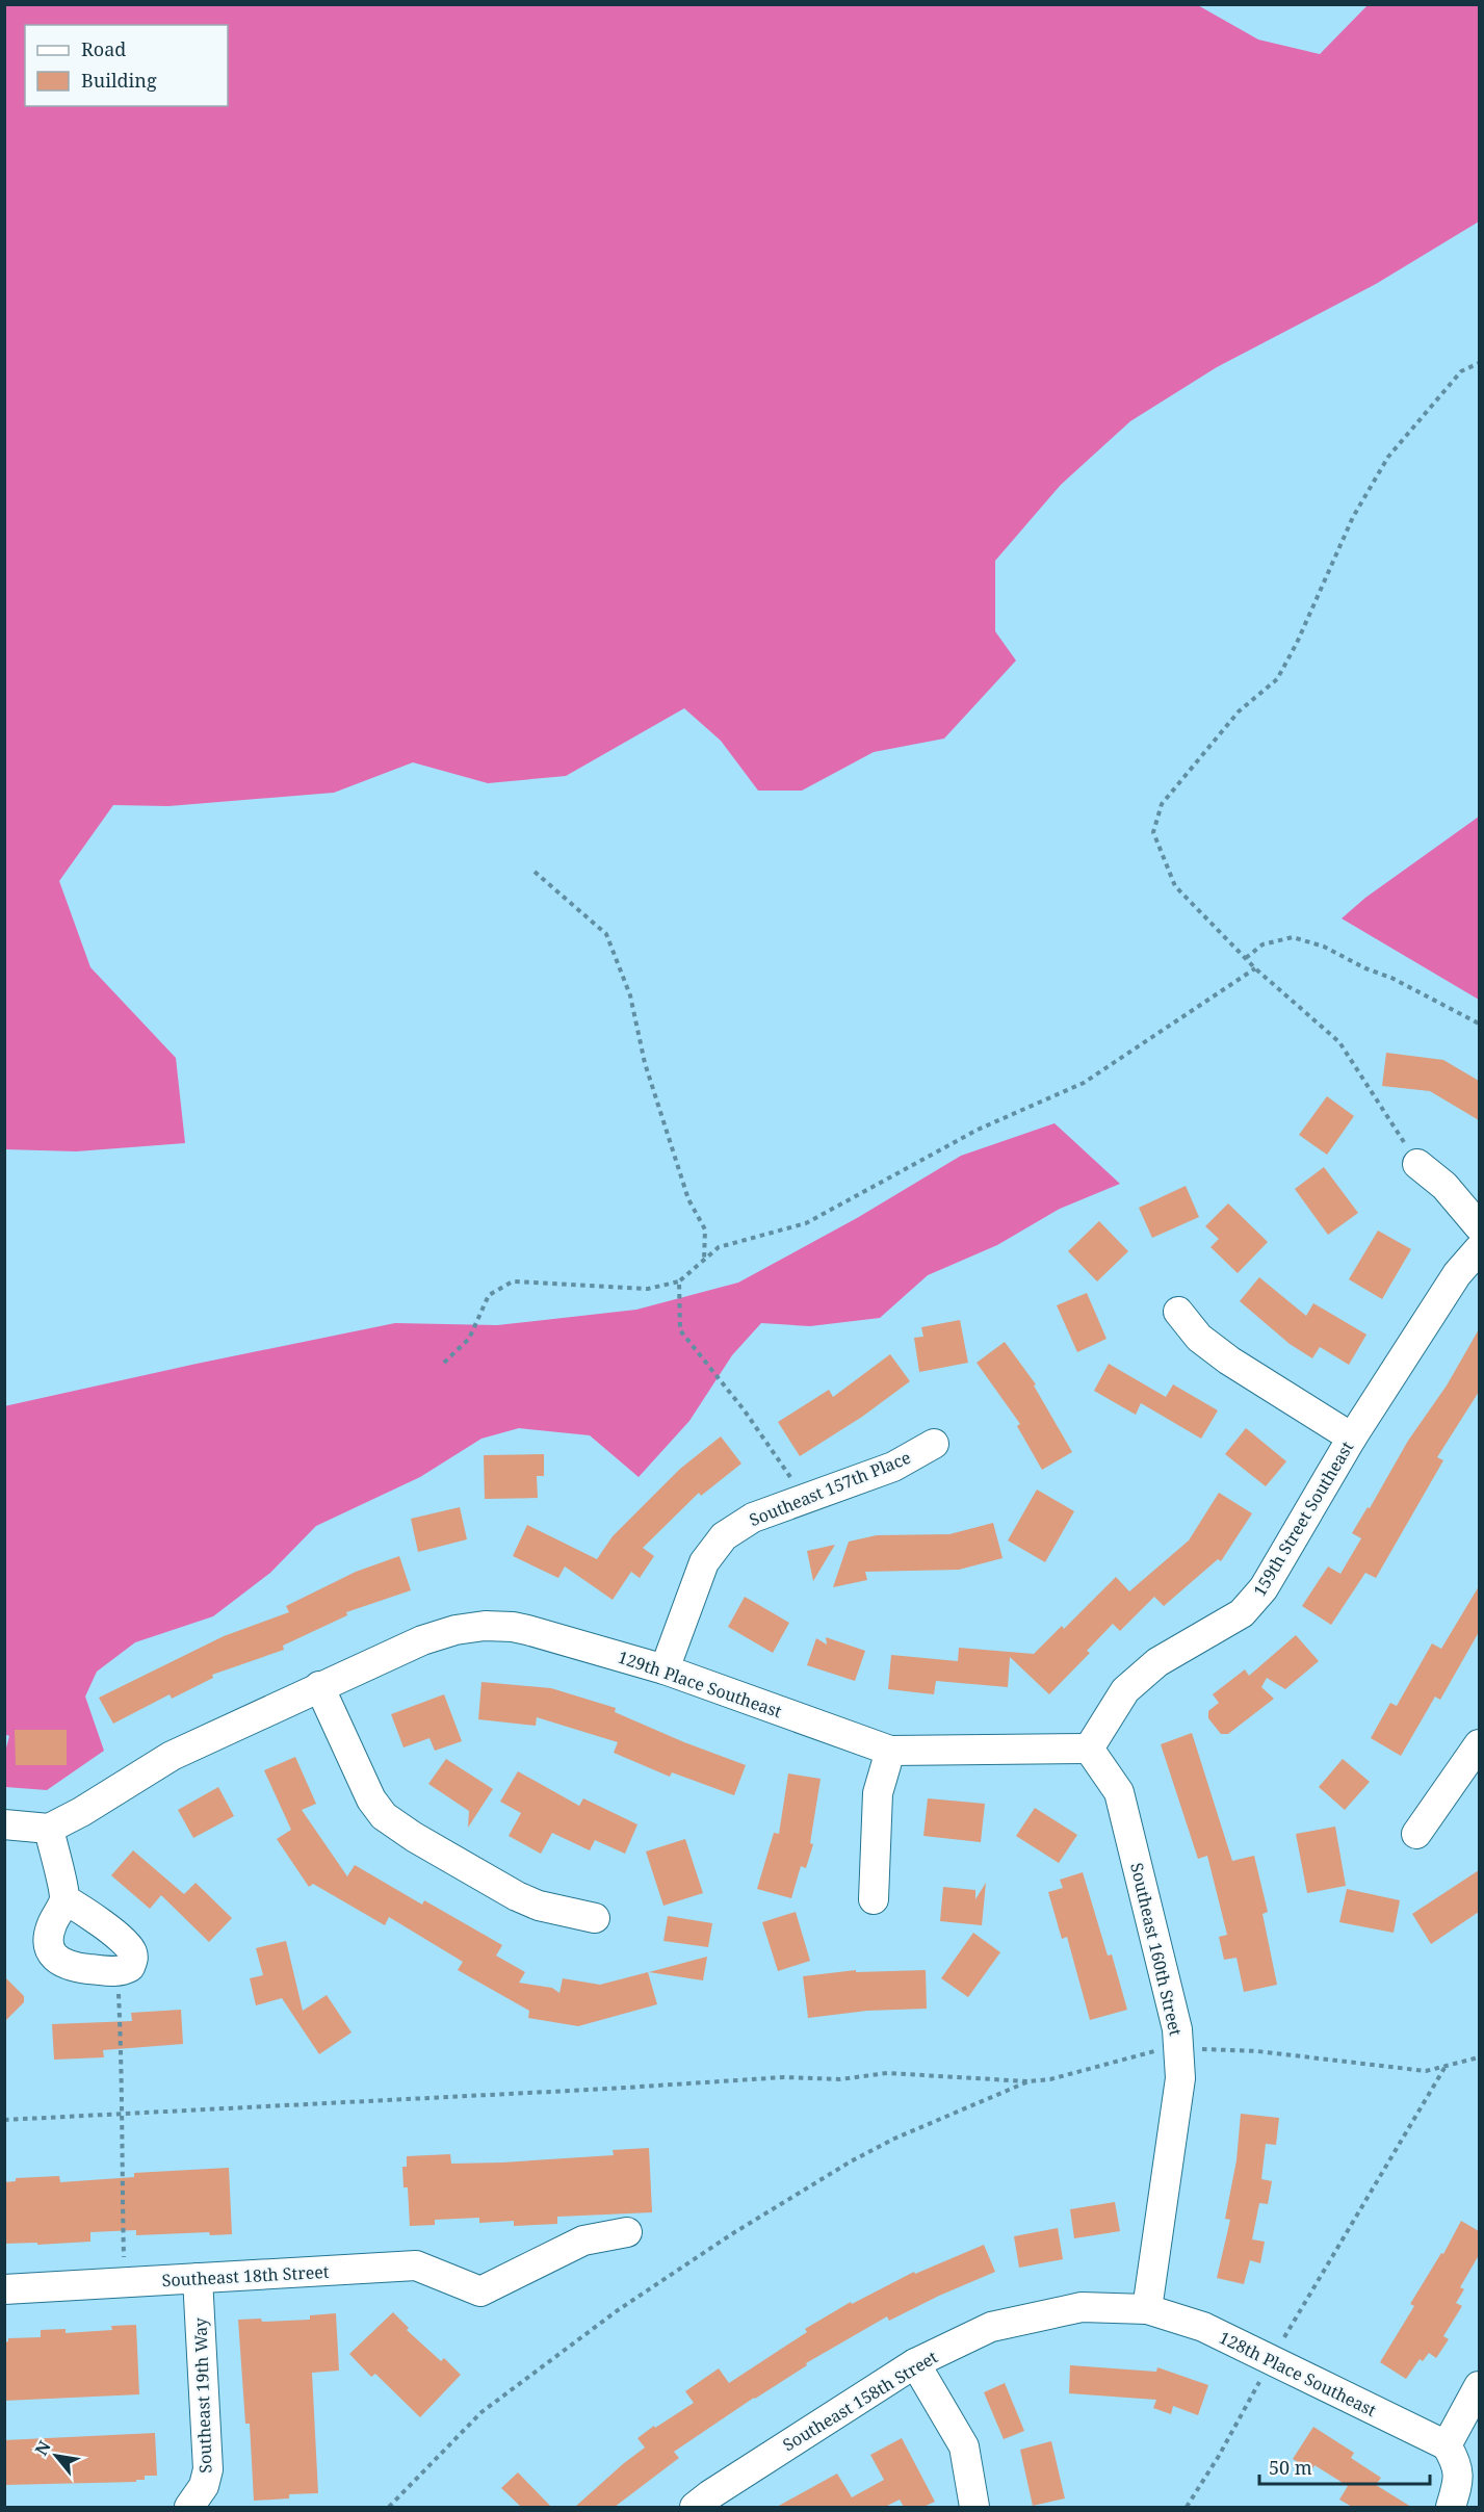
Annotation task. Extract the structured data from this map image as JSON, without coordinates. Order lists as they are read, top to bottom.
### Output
{
  "streets": {
    "street": [
      "Southeast 157th Place",
      "159th Street Southeast",
      "129th Place Southeast",
      "Southeast 160th Street",
      "Southeast 18th Street",
      "128th Place Southeast",
      "Southeast 19th Way",
      "Southeast 158th Street"
    ]
  },
  "crossings": [
    ["Southeast 157th Place", "129th Place Southeast"],
    ["159th Street Southeast", "129th Place Southeast"],
    ["159th Street Southeast", "Southeast 160th Street"],
    ["129th Place Southeast", "Southeast 160th Street"],
    ["Southeast 160th Street", "128th Place Southeast"],
    ["Southeast 160th Street", "Southeast 158th Street"],
    ["Southeast 18th Street", "Southeast 19th Way"],
    ["128th Place Southeast", "Southeast 158th Street"]
  ],
  "legend": ["Road", "Building"],
  "scale_bar": "50 m",
  "north": "top left"
}
